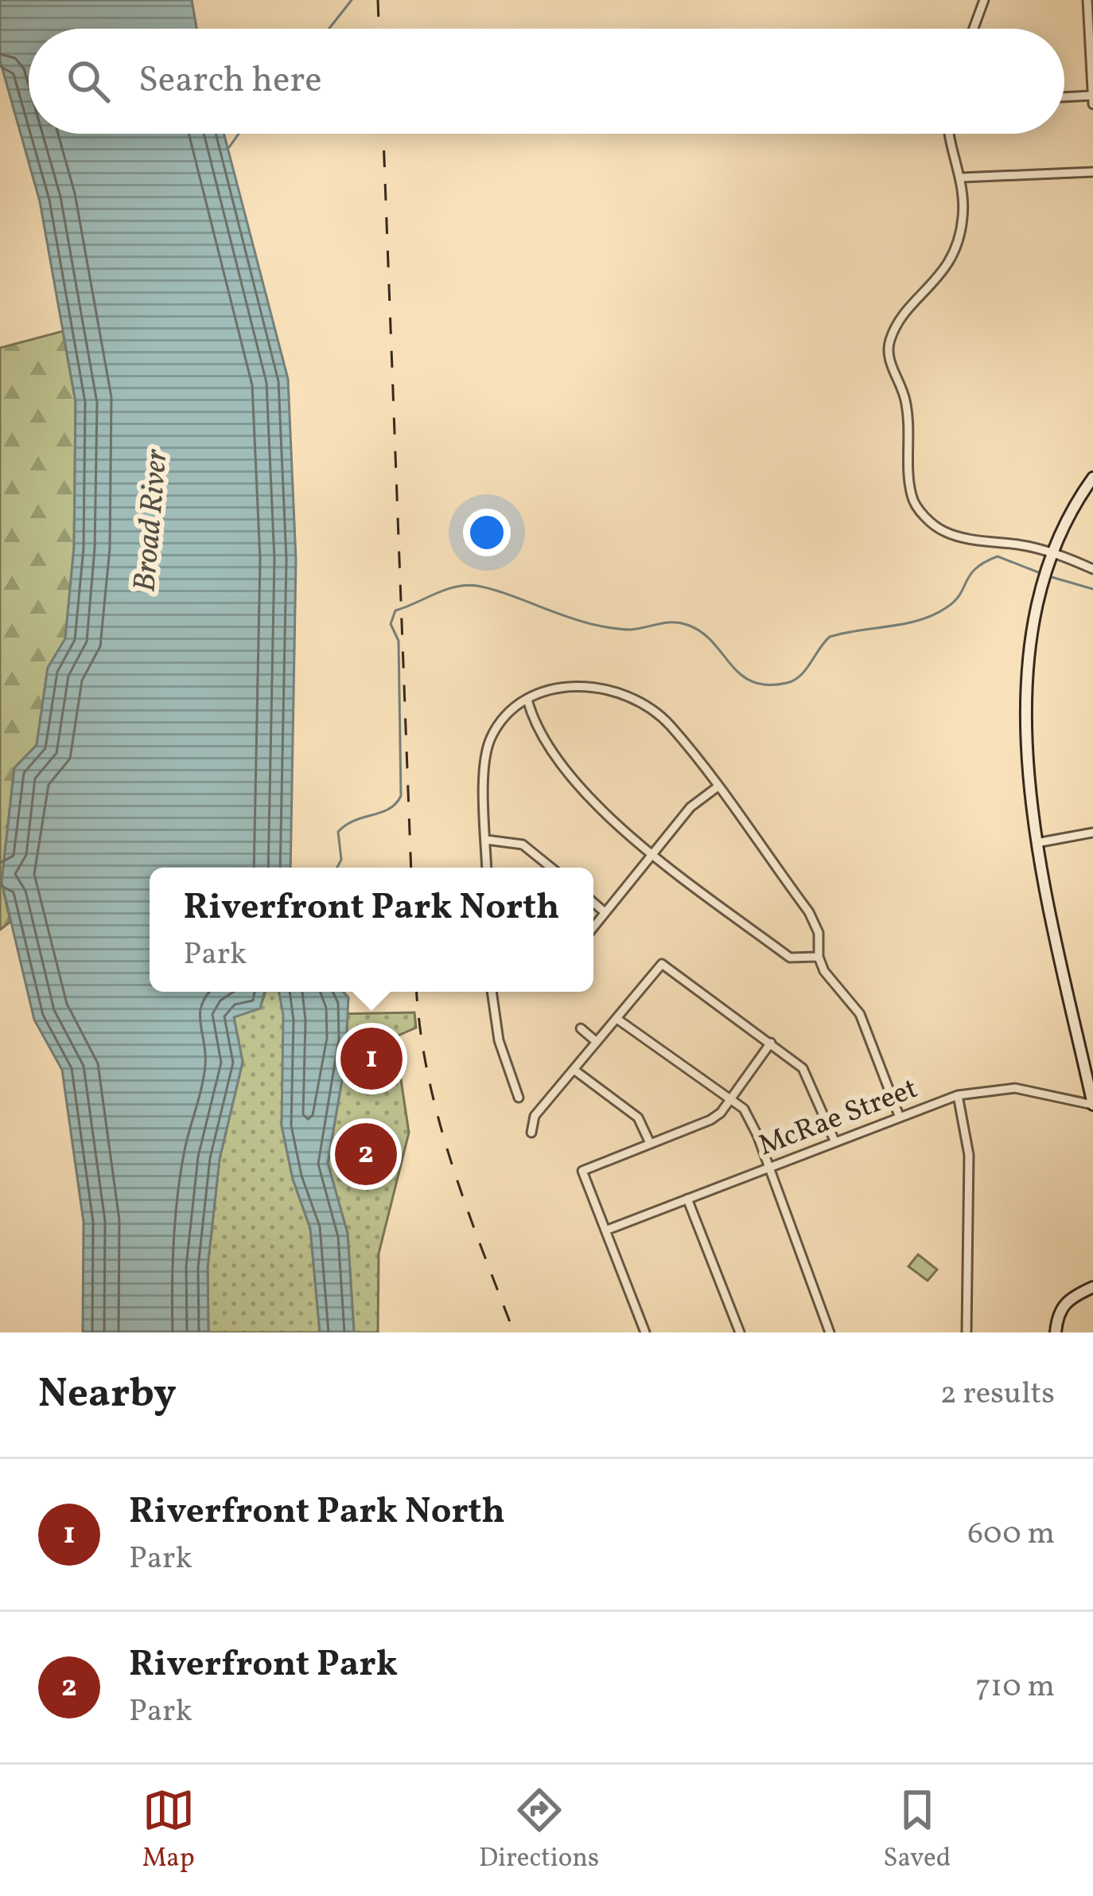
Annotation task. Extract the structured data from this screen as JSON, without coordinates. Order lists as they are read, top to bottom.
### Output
{
  "streets": {
    "street": ["McRae Street"]
  },
  "water": ["Broad River"],
  "page": {
    "search": "Search here",
    "popup": ["Riverfront Park North", "Park"],
    "pins": ["1", "2"],
    "heading": ["Nearby", "2 results"],
    "list": [
      {
        "mark": "1",
        "name": "Riverfront Park North",
        "note": "Park",
        "value": "600 m"
      },
      {
        "mark": "2",
        "name": "Riverfront Park",
        "note": "Park",
        "value": "710 m"
      }
    ],
    "nav": ["Map", "Directions", "Saved"]
  }
}
